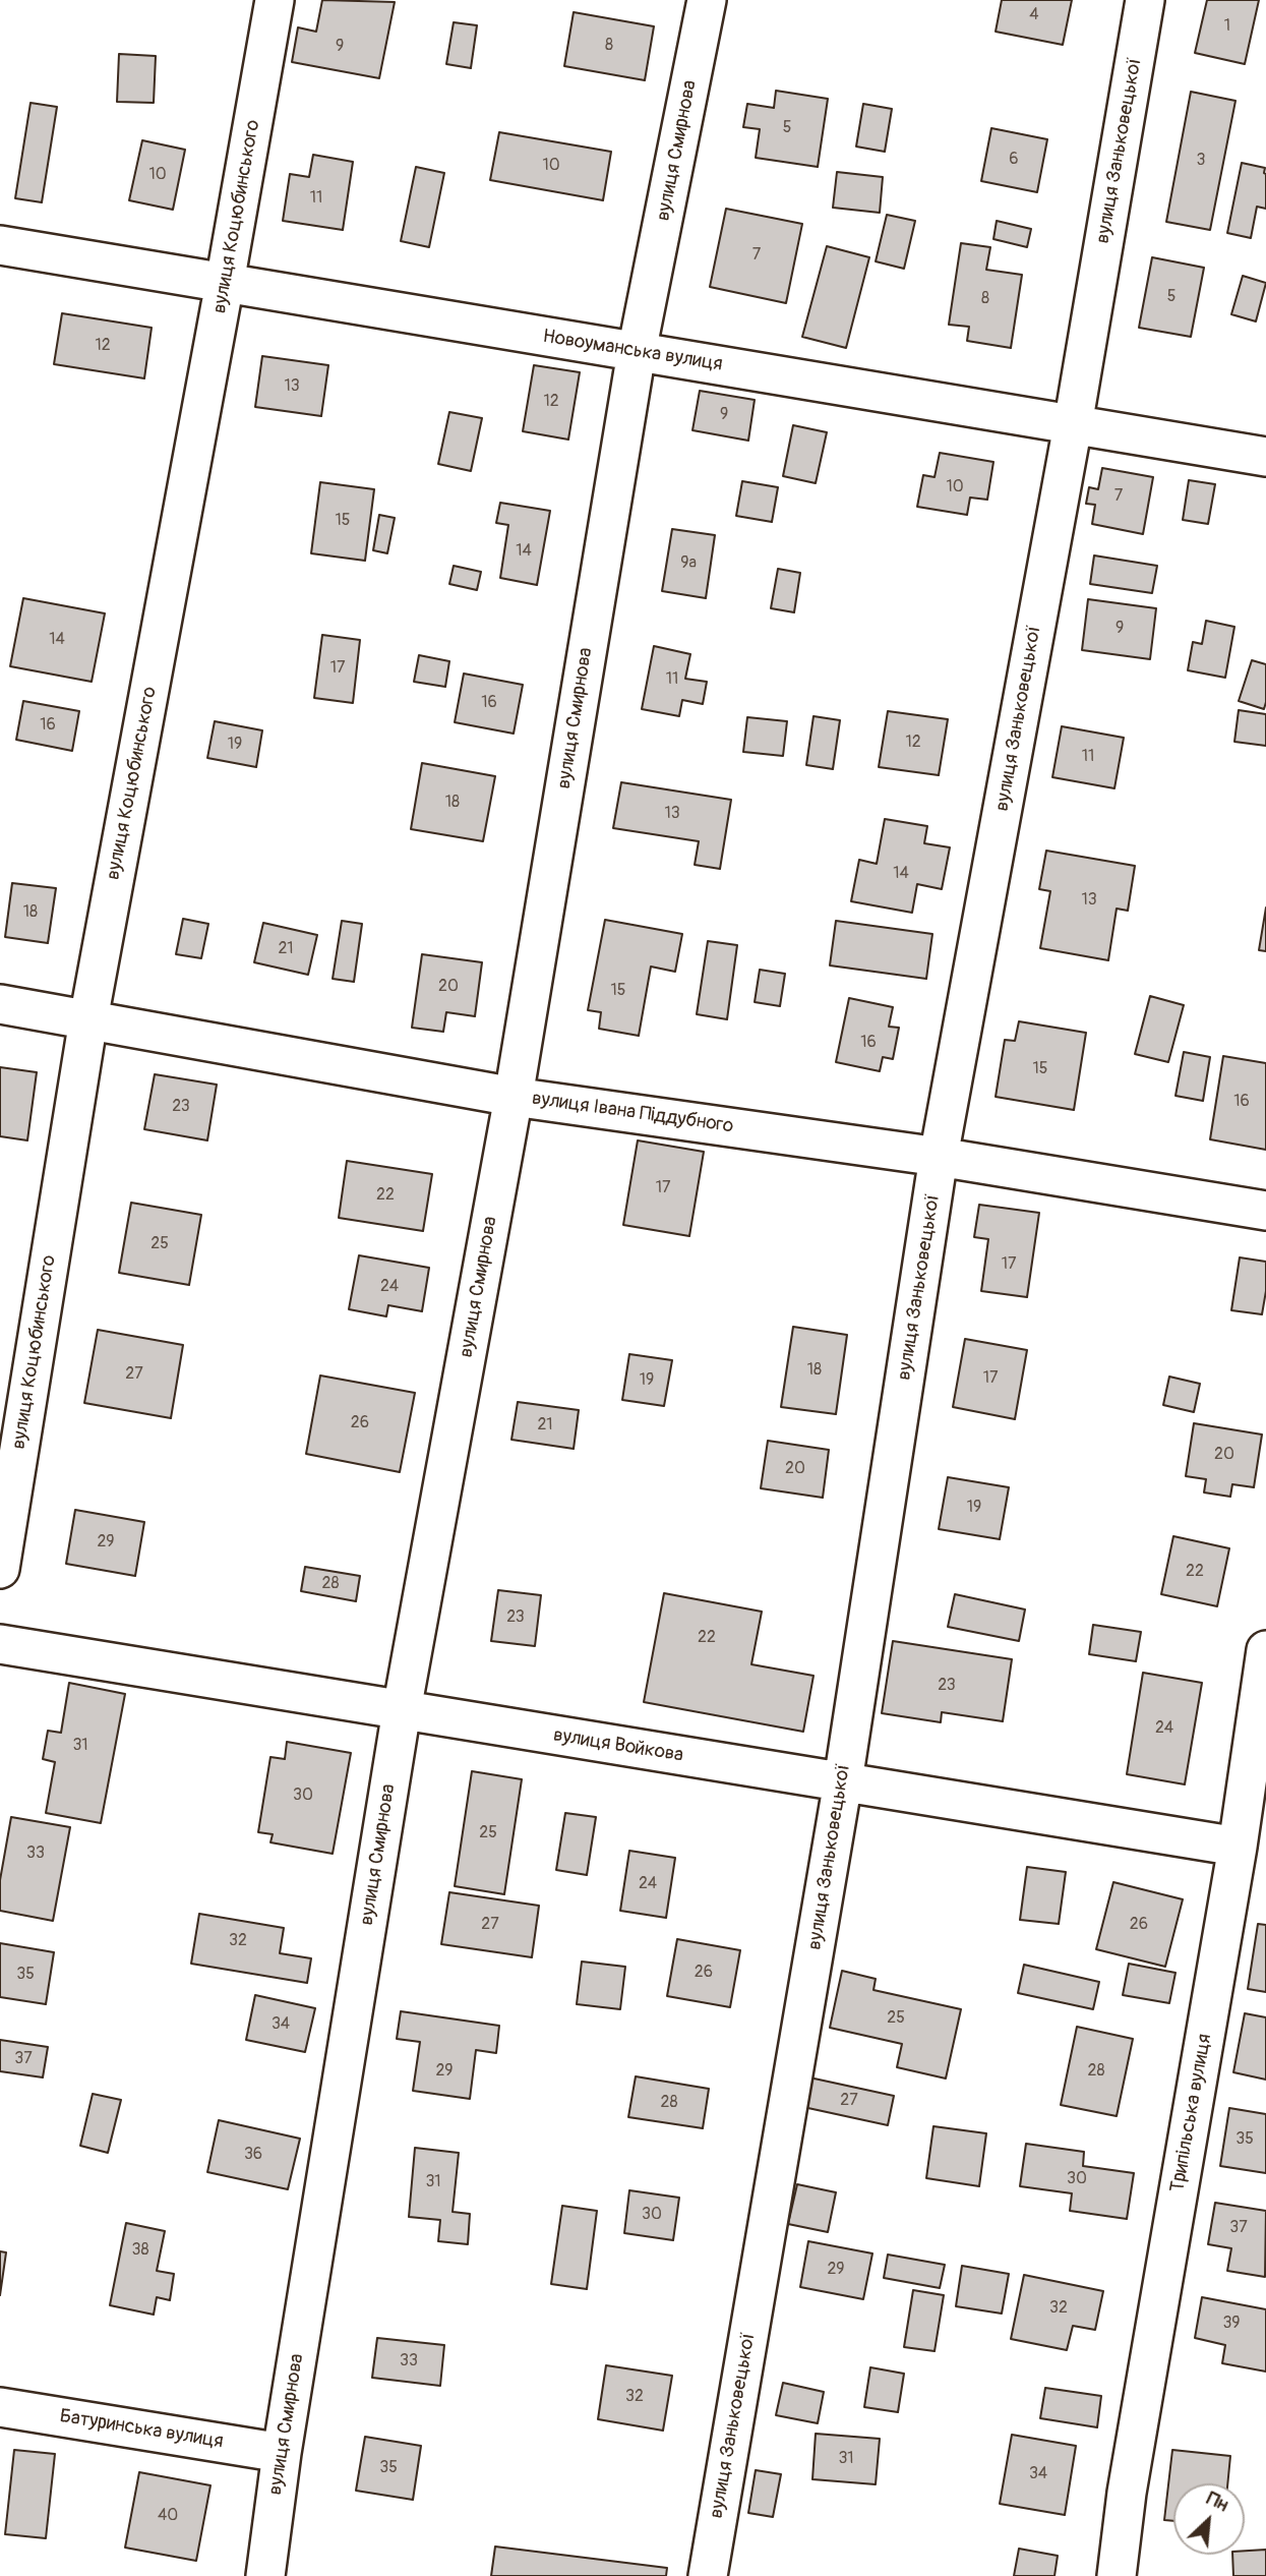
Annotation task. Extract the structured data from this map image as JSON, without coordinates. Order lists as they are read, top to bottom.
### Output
{
  "streets": {
    "street": [
      "вулиця Смирнова",
      "вулиця Заньковецької",
      "вулиця Коцюбинського",
      "Новоуманська вулиця",
      "вулиця Івана Піддубного",
      "вулиця Войкова",
      "Трипільська вулиця",
      "Батуринська вулиця"
    ]
  },
  "crossings": [
    ["вулиця Смирнова", "Новоуманська вулиця"],
    ["вулиця Смирнова", "вулиця Івана Піддубного"],
    ["вулиця Смирнова", "вулиця Войкова"],
    ["вулиця Смирнова", "Батуринська вулиця"],
    ["вулиця Заньковецької", "Новоуманська вулиця"],
    ["вулиця Заньковецької", "вулиця Івана Піддубного"],
    ["вулиця Заньковецької", "вулиця Войкова"],
    ["вулиця Коцюбинського", "Новоуманська вулиця"],
    ["вулиця Коцюбинського", "вулиця Івана Піддубного"],
    ["вулиця Войкова", "Трипільська вулиця"]
  ],
  "house_numbers": [
    "4",
    "1",
    "8",
    "9",
    "5",
    "6",
    "3",
    "10",
    "10",
    "11",
    "7",
    "5",
    "8",
    "12",
    "13",
    "12",
    "9",
    "10",
    "7",
    "15",
    "14",
    "9а",
    "9",
    "14",
    "17",
    "11",
    "16",
    "16",
    "12",
    "19",
    "11",
    "18",
    "13",
    "14",
    "13",
    "18",
    "21",
    "20",
    "15",
    "16",
    "15",
    "16",
    "23",
    "17",
    "22",
    "25",
    "17",
    "24",
    "18",
    "27",
    "17",
    "19",
    "26",
    "21",
    "20",
    "20",
    "19",
    "29",
    "22",
    "28",
    "23",
    "22",
    "23",
    "24",
    "31",
    "30",
    "25",
    "33",
    "24",
    "27",
    "26",
    "32",
    "26",
    "35",
    "25",
    "34",
    "37",
    "29",
    "28",
    "27",
    "28",
    "35",
    "36",
    "30",
    "31",
    "30",
    "37",
    "38",
    "29",
    "32",
    "39",
    "33",
    "32",
    "31",
    "35",
    "34",
    "40"
  ],
  "north": "top right"
}
